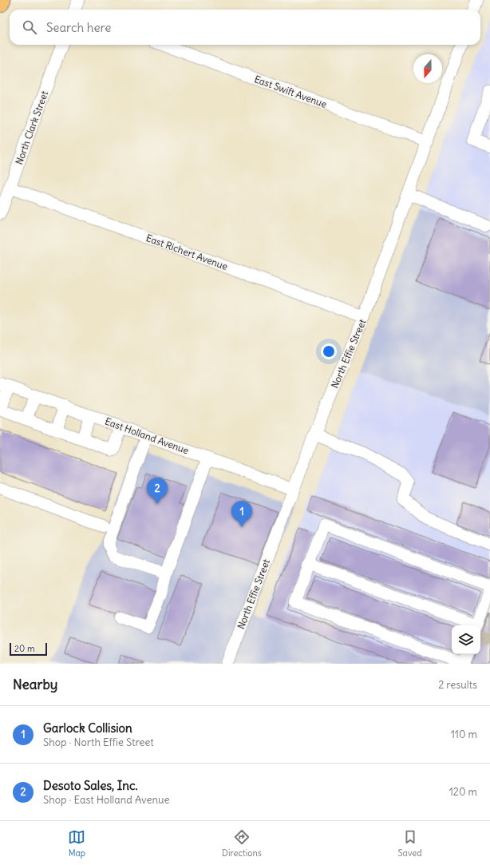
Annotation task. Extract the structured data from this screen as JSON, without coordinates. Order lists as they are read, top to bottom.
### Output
{
  "streets": {
    "street": [
      "East Swift Avenue",
      "North Clark Street",
      "East Richert Avenue",
      "North Effie Street",
      "East Holland Avenue"
    ]
  },
  "crossings": [
    ["East Swift Avenue", "North Effie Street"],
    ["North Clark Street", "East Richert Avenue"],
    ["East Richert Avenue", "North Effie Street"],
    ["North Effie Street", "East Holland Avenue"]
  ],
  "scale_bar": "20 m",
  "north": "bottom",
  "page": {
    "search": "Search here",
    "pins": ["2", "1"],
    "scale": "20 m",
    "heading": ["Nearby", "2 results"],
    "list": [
      {
        "mark": "1",
        "name": "Garlock Collision",
        "note": "Shop · North Effie Street",
        "value": "110 m"
      },
      {
        "mark": "2",
        "name": "Desoto Sales, Inc.",
        "note": "Shop · East Holland Avenue",
        "value": "120 m"
      }
    ],
    "nav": ["Map", "Directions", "Saved"]
  }
}
